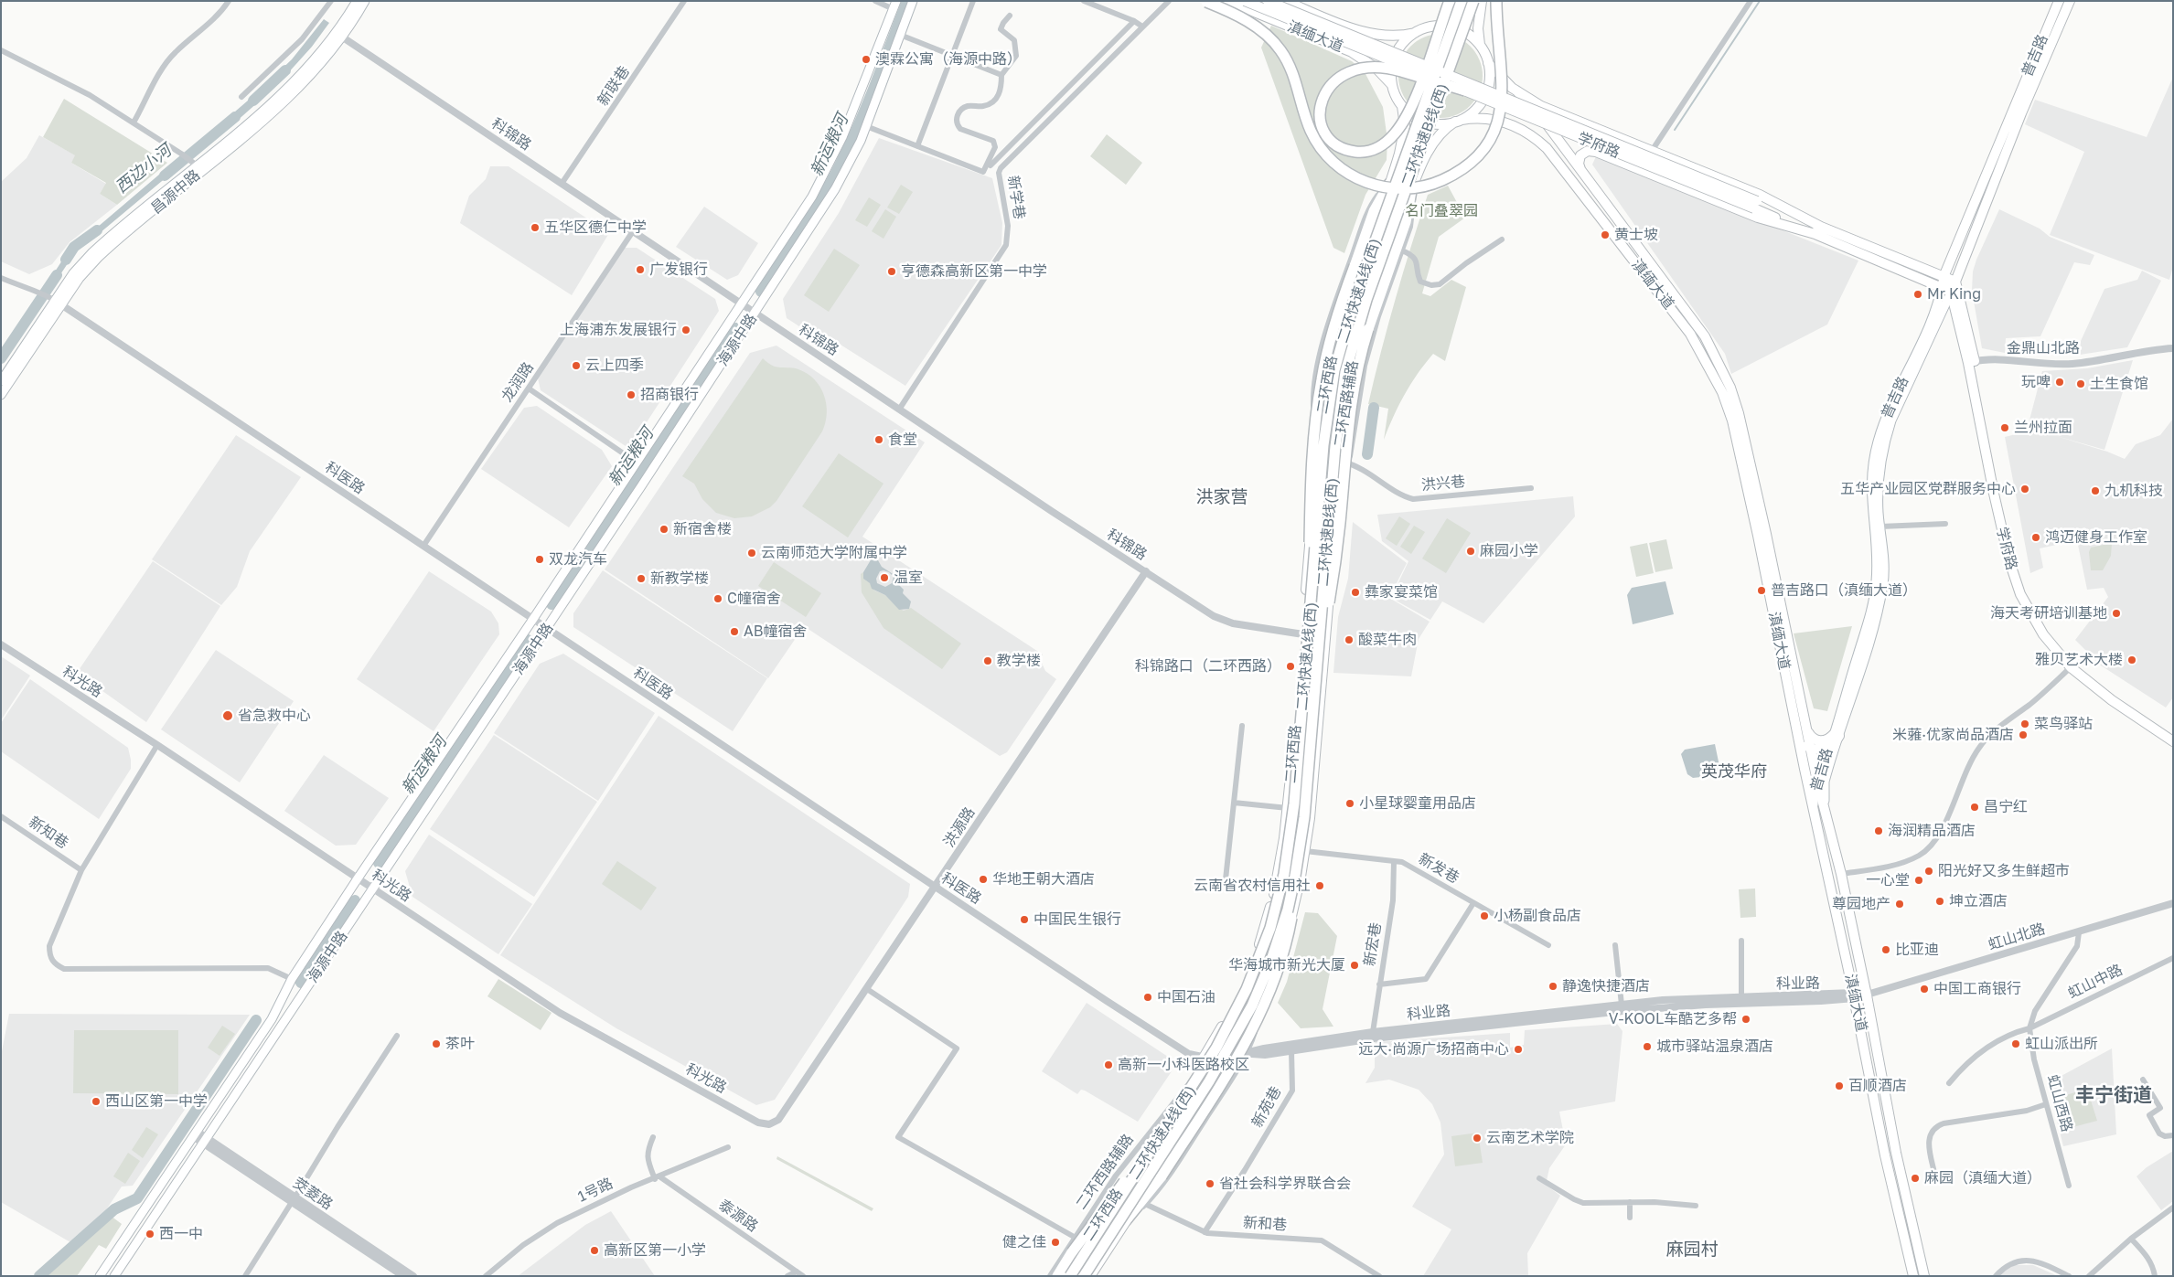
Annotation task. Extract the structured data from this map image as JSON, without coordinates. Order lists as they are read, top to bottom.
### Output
{
  "streets": {
    "highway": ["二环快速B线(西)", "二环快速A线(西)"],
    "main road": [
      "滇缅大道",
      "普吉路",
      "学府路",
      "昌源中路",
      "海源中路",
      "二环西路"
    ],
    "street": [
      "新联巷",
      "科锦路",
      "新学巷",
      "金鼎山北路",
      "龙润路",
      "二环西路辅路",
      "科医路",
      "洪兴巷",
      "科光路",
      "洪源路",
      "新知巷",
      "新发巷",
      "虹山北路",
      "新宏巷",
      "虹山中路",
      "科业路",
      "虹山西路",
      "新苑巷",
      "1号路",
      "茭菱路",
      "泰源路",
      "新和巷"
    ]
  },
  "crossings": [
    ["滇缅大道", "普吉路"],
    ["滇缅大道", "学府路"],
    ["滇缅大道", "二环西路"],
    ["滇缅大道", "虹山北路"],
    ["滇缅大道", "科业路"],
    ["普吉路", "学府路"],
    ["新联巷", "科锦路"],
    ["科锦路", "昌源中路"],
    ["科锦路", "新学巷"],
    ["科锦路", "海源中路"],
    ["科锦路", "龙润路"],
    ["科锦路", "二环西路"],
    ["科锦路", "洪源路"],
    ["学府路", "金鼎山北路"],
    ["学府路", "二环西路"],
    ["昌源中路", "科医路"],
    ["海源中路", "科医路"],
    ["海源中路", "科光路"],
    ["海源中路", "茭菱路"],
    ["龙润路", "科医路"],
    ["二环西路", "二环西路辅路"],
    ["二环西路", "科医路"],
    ["二环西路", "洪兴巷"],
    ["二环西路", "新发巷"],
    ["二环西路辅路", "洪兴巷"],
    ["科医路", "洪源路"],
    ["科医路", "科业路"],
    ["科光路", "洪源路"],
    ["新发巷", "新宏巷"],
    ["虹山北路", "科业路"],
    ["虹山北路", "虹山西路"],
    ["新宏巷", "科业路"],
    ["虹山中路", "虹山西路"],
    ["科业路", "新苑巷"],
    ["新苑巷", "新和巷"],
    ["1号路", "泰源路"]
  ],
  "districts": [
    "洪家营",
    "英茂华府",
    "丰宁街道",
    "麻园村"
  ],
  "water": ["新运粮河", "西边小河"],
  "parks": ["名门叠翠园"],
  "places": [
    "澳霖公寓（海源中路）",
    "五华区德仁中学",
    "黄士坡",
    "广发银行",
    "亨德森高新区第一中学",
    "Mr King",
    "上海浦东发展银行",
    "云上四季",
    "玩啤",
    "土生食馆",
    "招商银行",
    "兰州拉面",
    "食堂",
    "五华产业园区党群服务中心",
    "九机科技",
    "新宿舍楼",
    "鸿迈健身工作室",
    "麻园小学",
    "云南师范大学附属中学",
    "双龙汽车",
    "温室",
    "新教学楼",
    "普吉路口（滇缅大道）",
    "彝家宴菜馆",
    "C幢宿舍",
    "海天考研培训基地",
    "AB幢宿舍",
    "酸菜牛肉",
    "雅贝艺术大楼",
    "教学楼",
    "科锦路口（二环西路）",
    "省急救中心",
    "菜鸟驿站",
    "米蕥·优家尚品酒店",
    "小星球婴童用品店",
    "昌宁红",
    "海润精品酒店",
    "阳光好又多生鲜超市",
    "华地王朝大酒店",
    "一心堂",
    "云南省农村信用社",
    "坤立酒店",
    "尊园地产",
    "小杨副食品店",
    "中国民生银行",
    "比亚迪",
    "华海城市新光大厦",
    "静逸快捷酒店",
    "中国工商银行",
    "中国石油",
    "V-KOOL车酷艺多帮",
    "茶叶",
    "虹山派出所",
    "城市驿站温泉酒店",
    "远大·尚源广场招商中心",
    "高新一小科医路校区",
    "百顺酒店",
    "西山区第一中学",
    "云南艺术学院",
    "麻园（滇缅大道）",
    "省社会科学界联合会",
    "西一中",
    "健之佳",
    "高新区第一小学"
  ]
}
